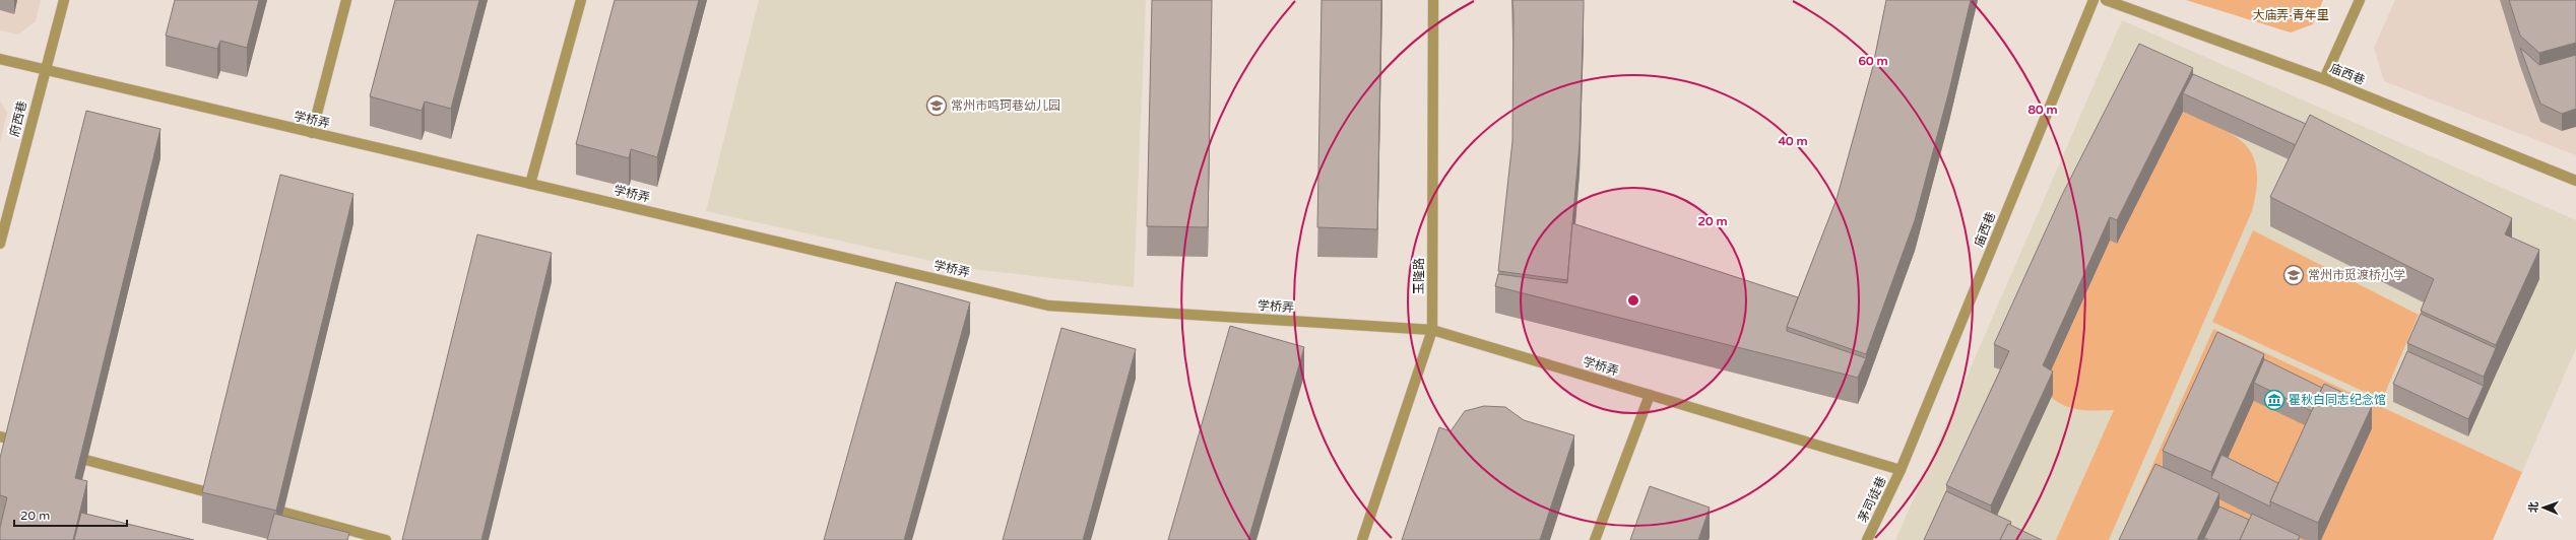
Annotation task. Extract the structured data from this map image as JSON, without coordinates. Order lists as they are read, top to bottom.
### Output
{
  "streets": {
    "street": [
      "庙西巷",
      "府西巷",
      "学桥弄",
      "玉隆路",
      "茅司徒巷"
    ]
  },
  "crossings": [
    ["庙西巷", "学桥弄"],
    ["庙西巷", "茅司徒巷"],
    ["府西巷", "学桥弄"],
    ["学桥弄", "玉隆路"],
    ["学桥弄", "茅司徒巷"]
  ],
  "parks": ["大庙弄·青年里"],
  "places": {
    "school or university": ["常州市鸣珂巷幼儿园", "常州市觅渡桥小学"],
    "museum": ["瞿秋白同志纪念馆"]
  },
  "scale_bar": "20 m",
  "north": "left",
  "rings": [
    "60 m",
    "80 m",
    "40 m",
    "20 m"
  ]
}
